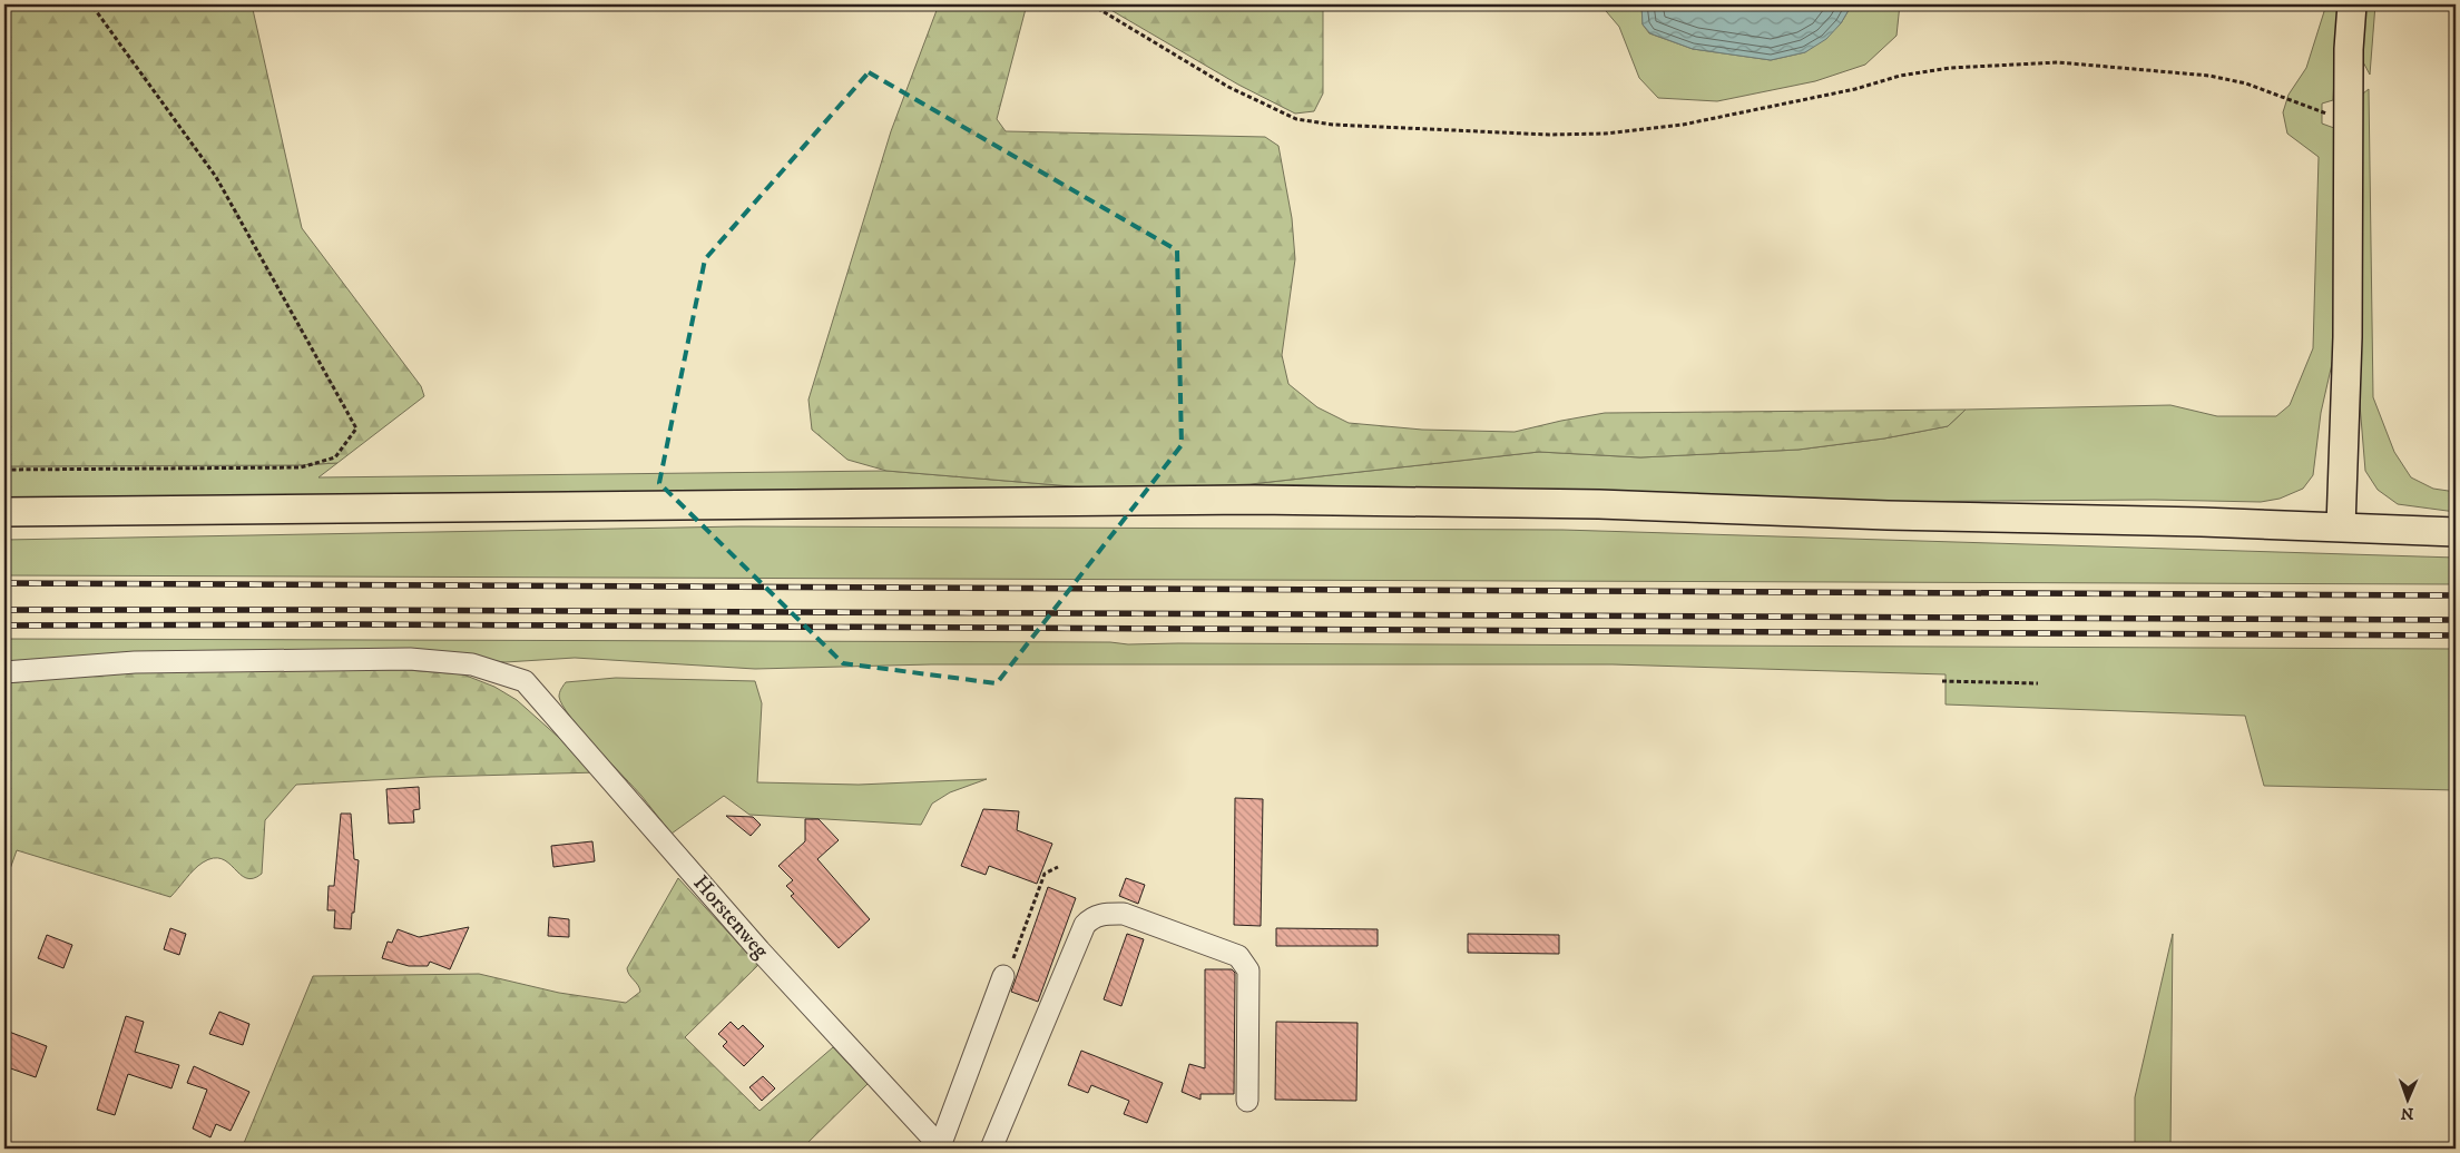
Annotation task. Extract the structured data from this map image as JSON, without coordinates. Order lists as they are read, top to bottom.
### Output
{
  "streets": {
    "street": ["Horstenweg"]
  },
  "north": "bottom"
}
